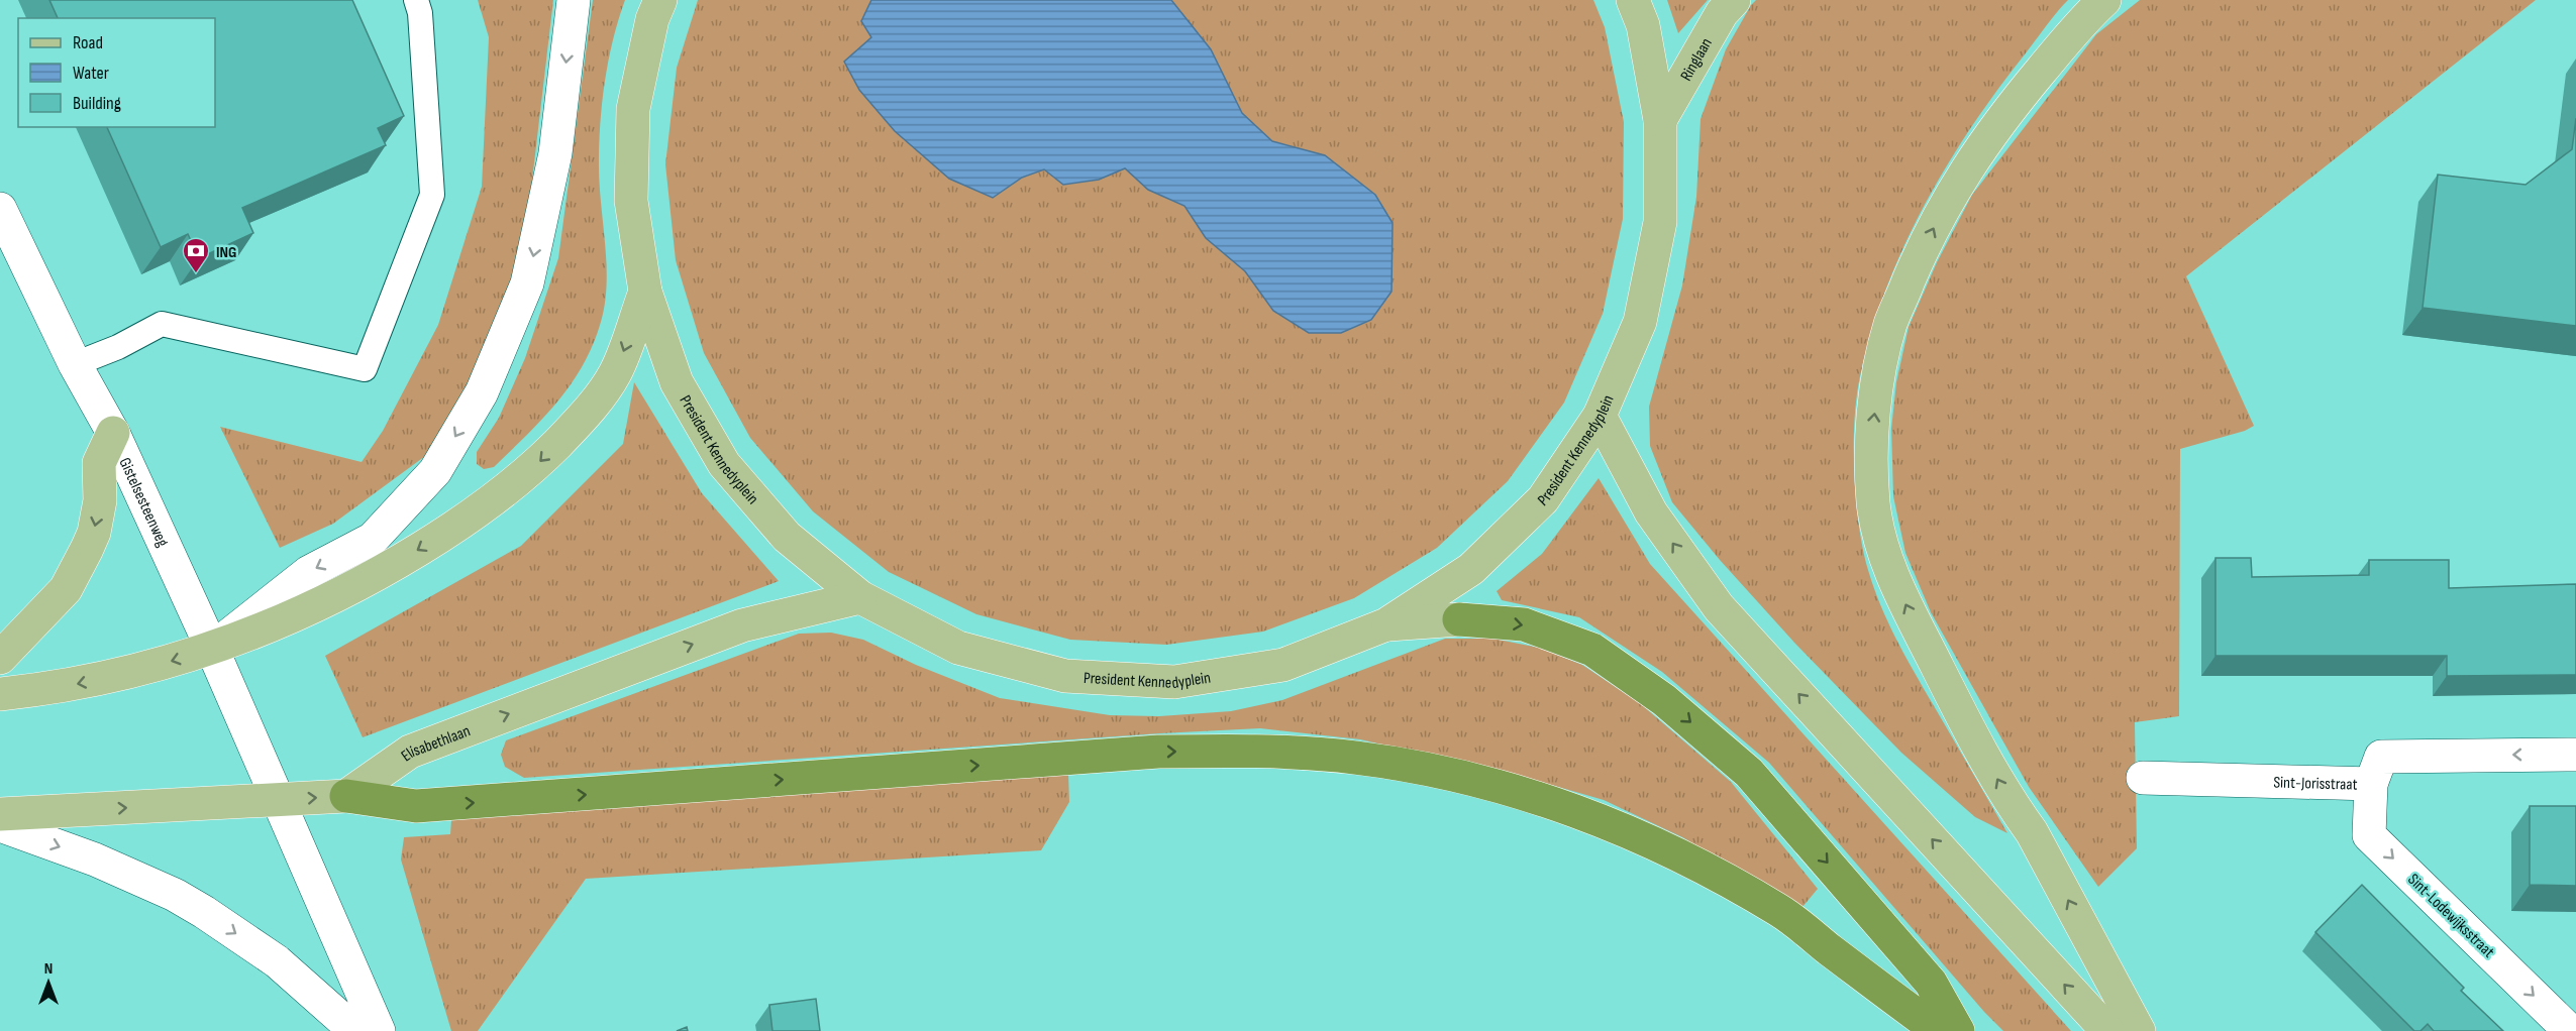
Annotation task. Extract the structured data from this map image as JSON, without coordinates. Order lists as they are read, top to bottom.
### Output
{
  "streets": {
    "main road": [
      "Ringlaan",
      "President Kennedyplein",
      "Gistelsesteenweg",
      "Elisabethlaan",
      "Sint-Jorisstraat",
      "Sint-Lodewijksstraat"
    ]
  },
  "crossings": [
    ["Ringlaan", "President Kennedyplein"],
    ["President Kennedyplein", "Elisabethlaan"],
    ["Sint-Jorisstraat", "Sint-Lodewijksstraat"]
  ],
  "one_way": ["Sint-Jorisstraat", "Sint-Lodewijksstraat"],
  "places": {
    "bank": ["ING"]
  },
  "legend": ["Road", "Water", "Building"],
  "north": "top"
}
